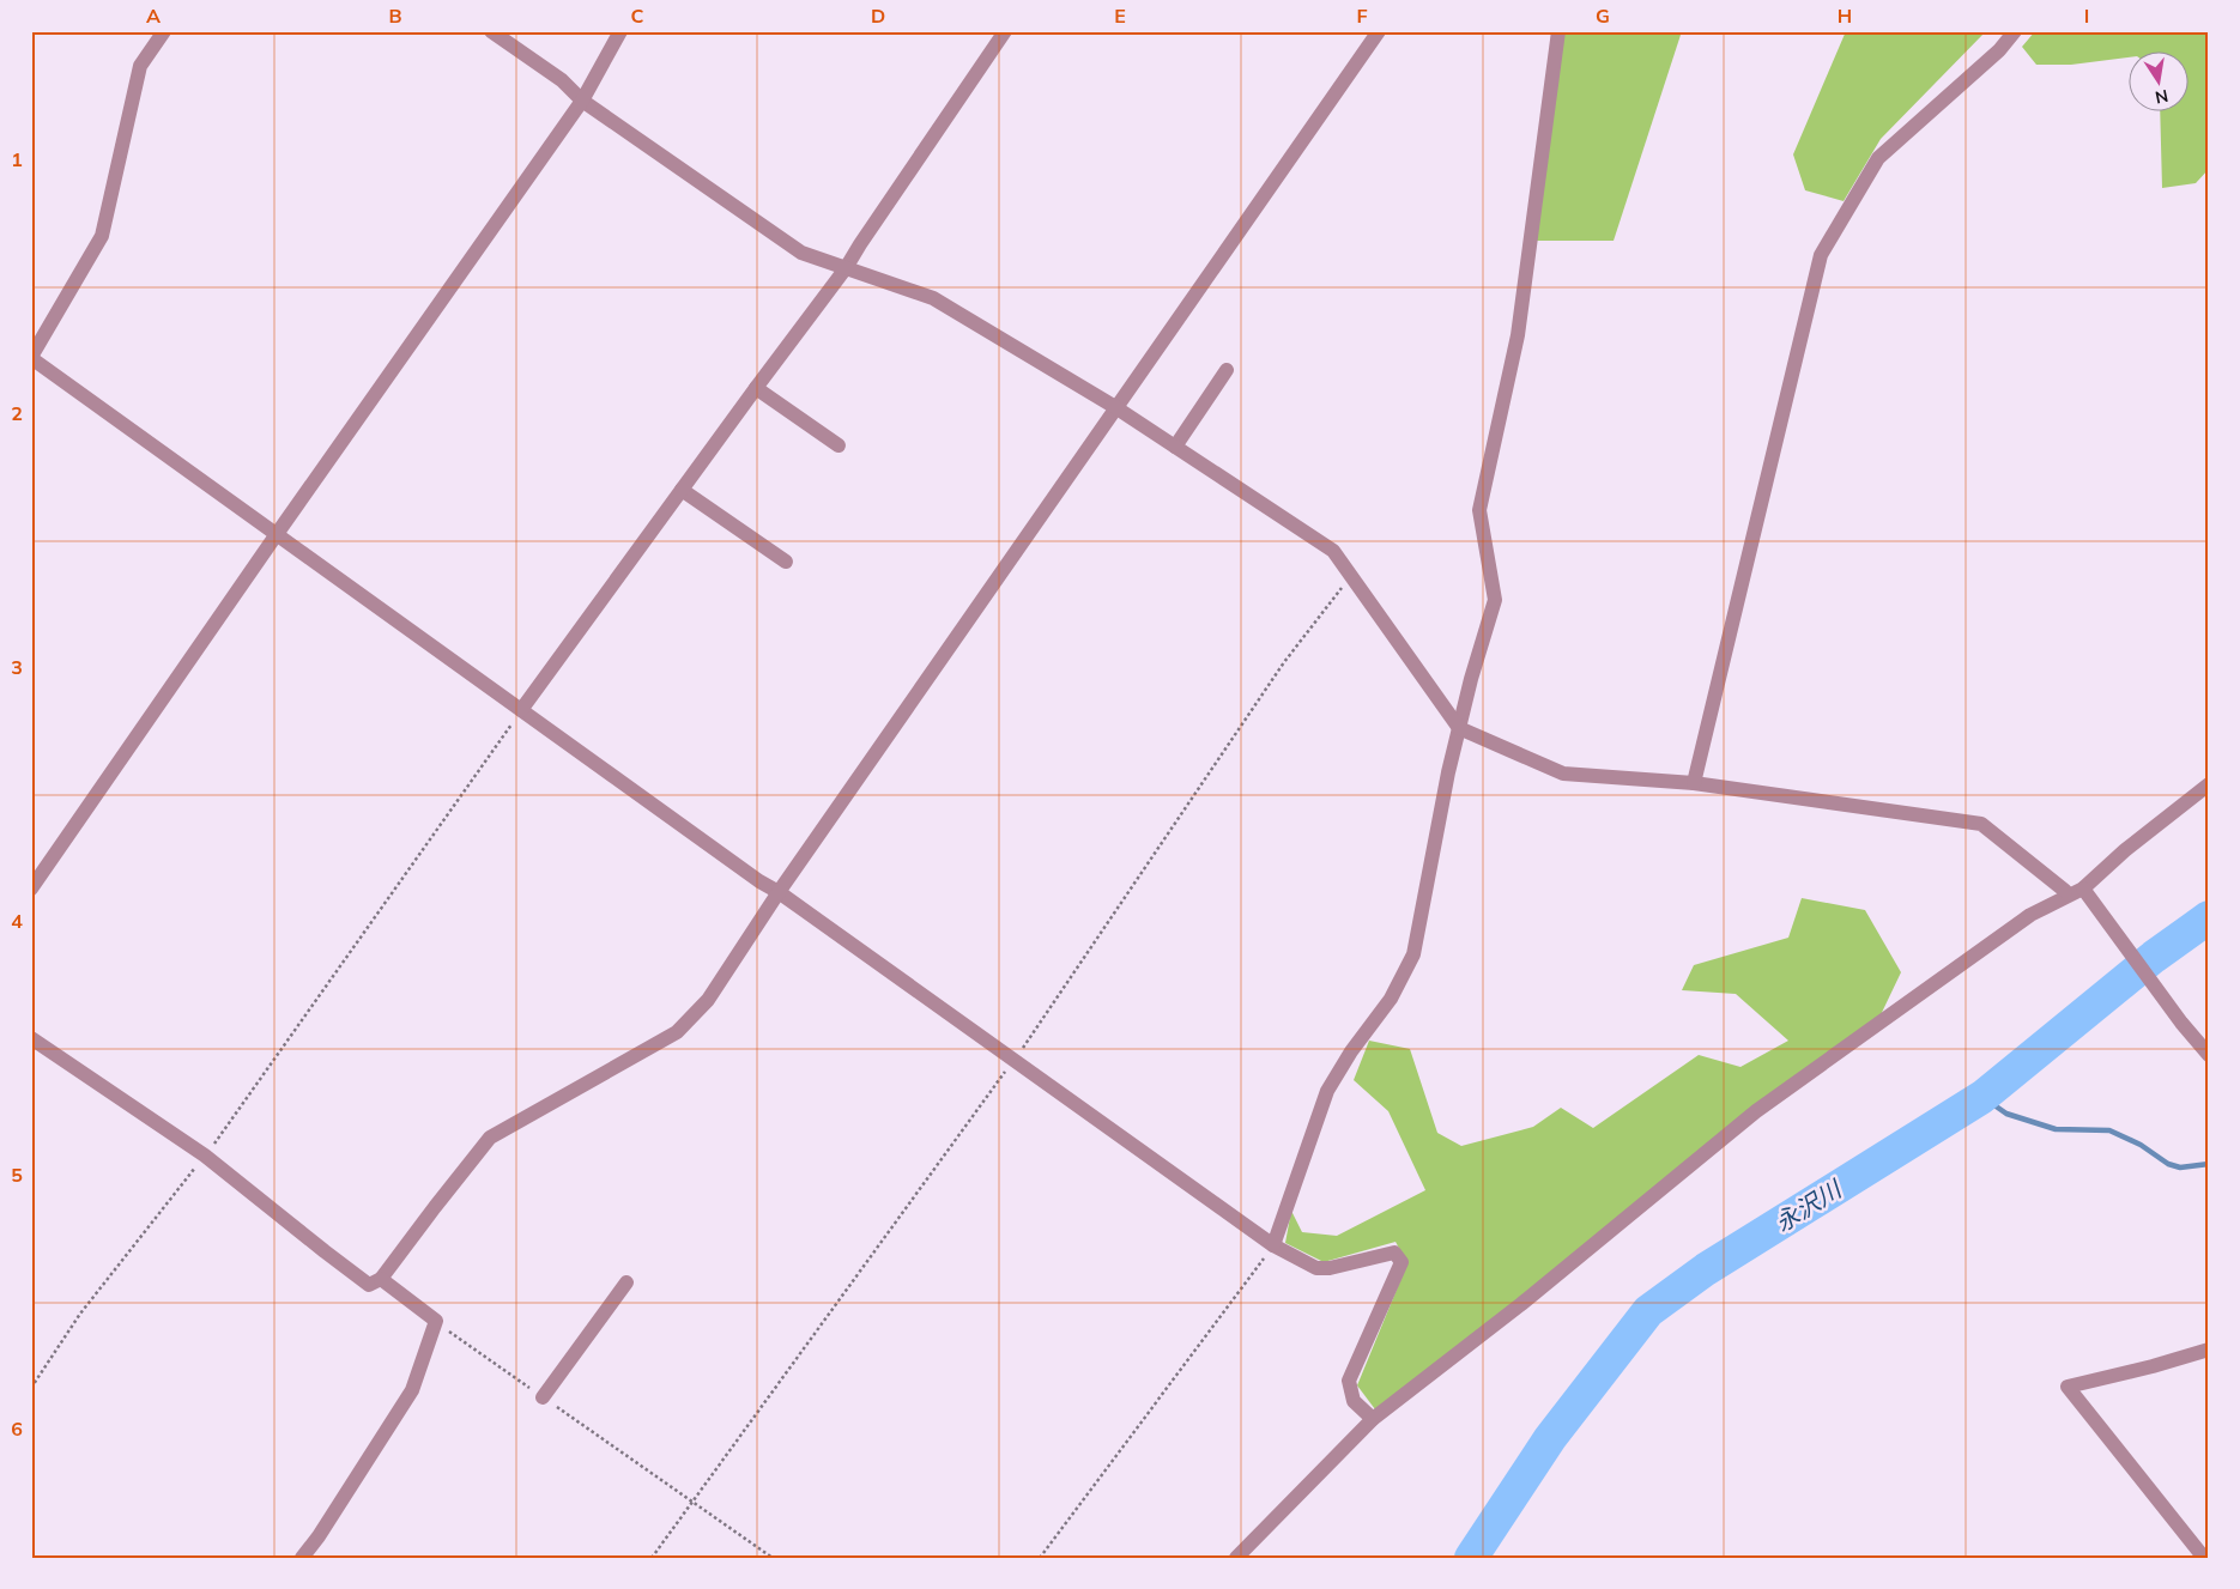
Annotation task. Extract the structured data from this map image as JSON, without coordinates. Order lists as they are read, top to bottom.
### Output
{
  "water": ["永沢川"],
  "north": "bottom",
  "grid": {
    "columns": [
      "A",
      "B",
      "C",
      "D",
      "E",
      "F",
      "G",
      "H",
      "I"
    ],
    "rows": [
      "1",
      "2",
      "3",
      "4",
      "5",
      "6"
    ]
  }
}
